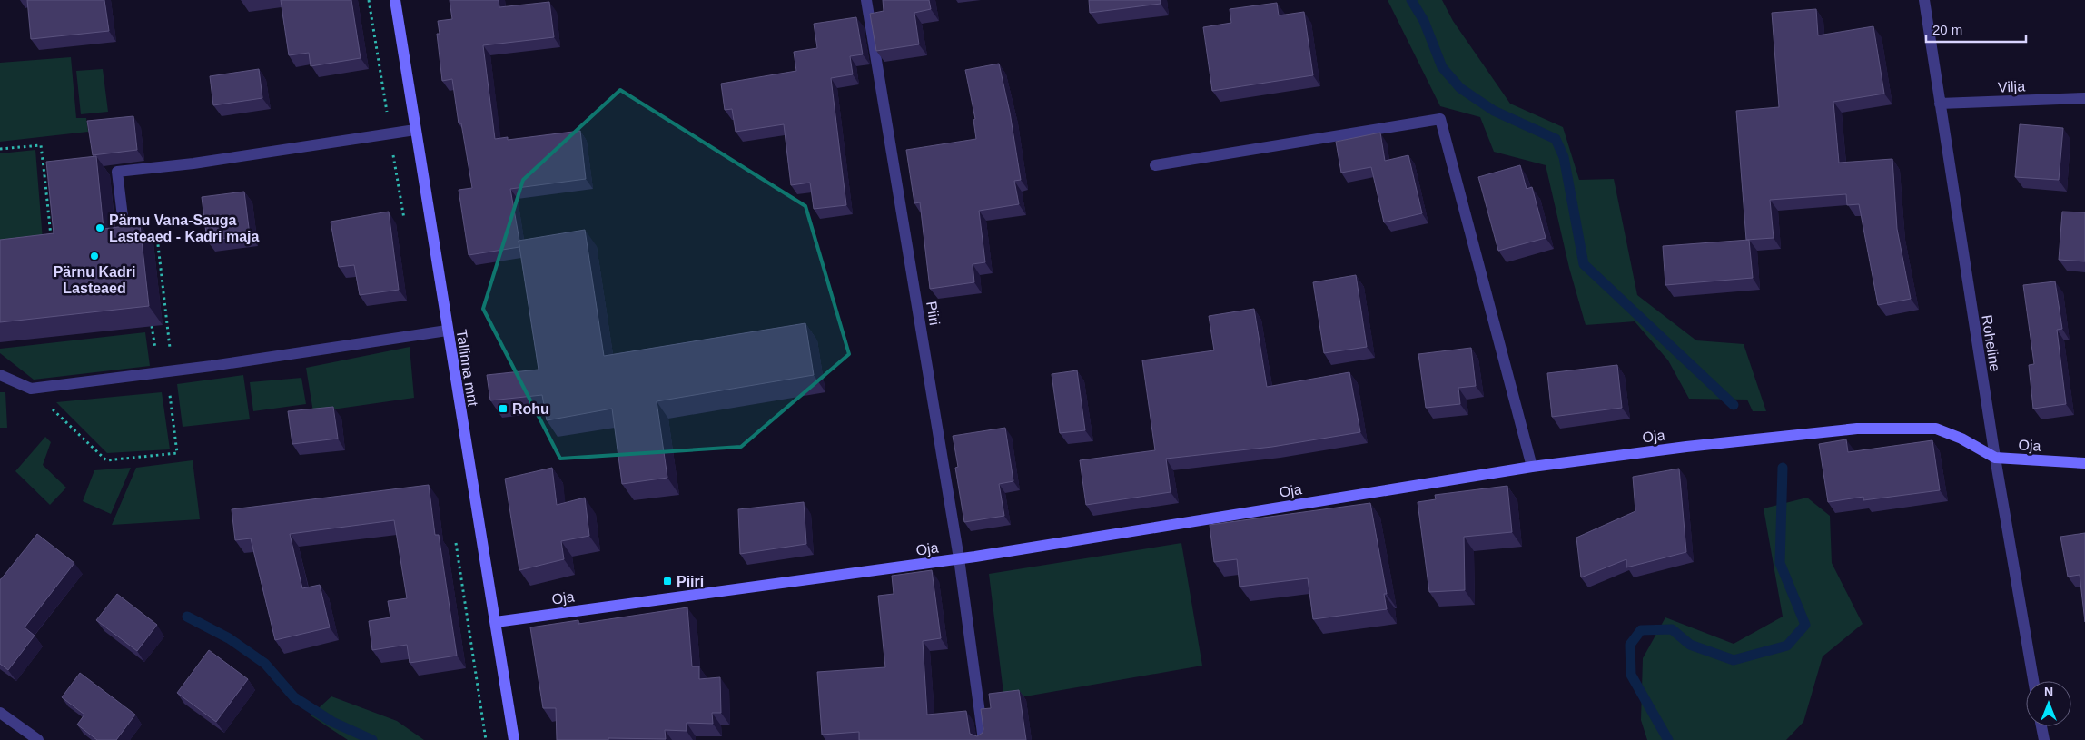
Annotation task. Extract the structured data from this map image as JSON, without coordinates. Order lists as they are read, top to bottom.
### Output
{
  "streets": {
    "street": [
      "Vilja",
      "Piiri",
      "Roheline",
      "Tallinna mnt",
      "Oja"
    ]
  },
  "crossings": [
    ["Vilja", "Roheline"],
    ["Piiri", "Oja"],
    ["Roheline", "Oja"],
    ["Tallinna mnt", "Oja"]
  ],
  "places": {
    "other": ["Pärnu Vana-Sauga Lasteaed - Kadri maja", "Pärnu Kadri Lasteaed"],
    "transit": ["Rohu", "Piiri"]
  },
  "scale_bar": "20 m",
  "north": "top"
}
